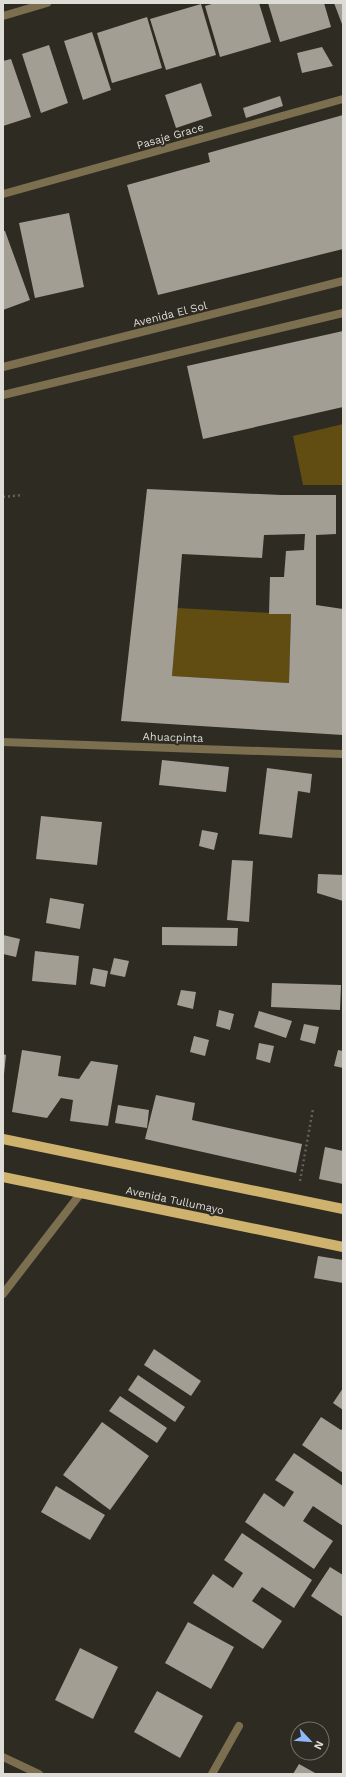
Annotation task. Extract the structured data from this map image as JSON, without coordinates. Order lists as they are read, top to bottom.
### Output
{
  "streets": {
    "main road": ["Avenida Tullumayo"],
    "street": ["Pasaje Grace", "Avenida El Sol", "Ahuacpinta"]
  },
  "north": "bottom right"
}
